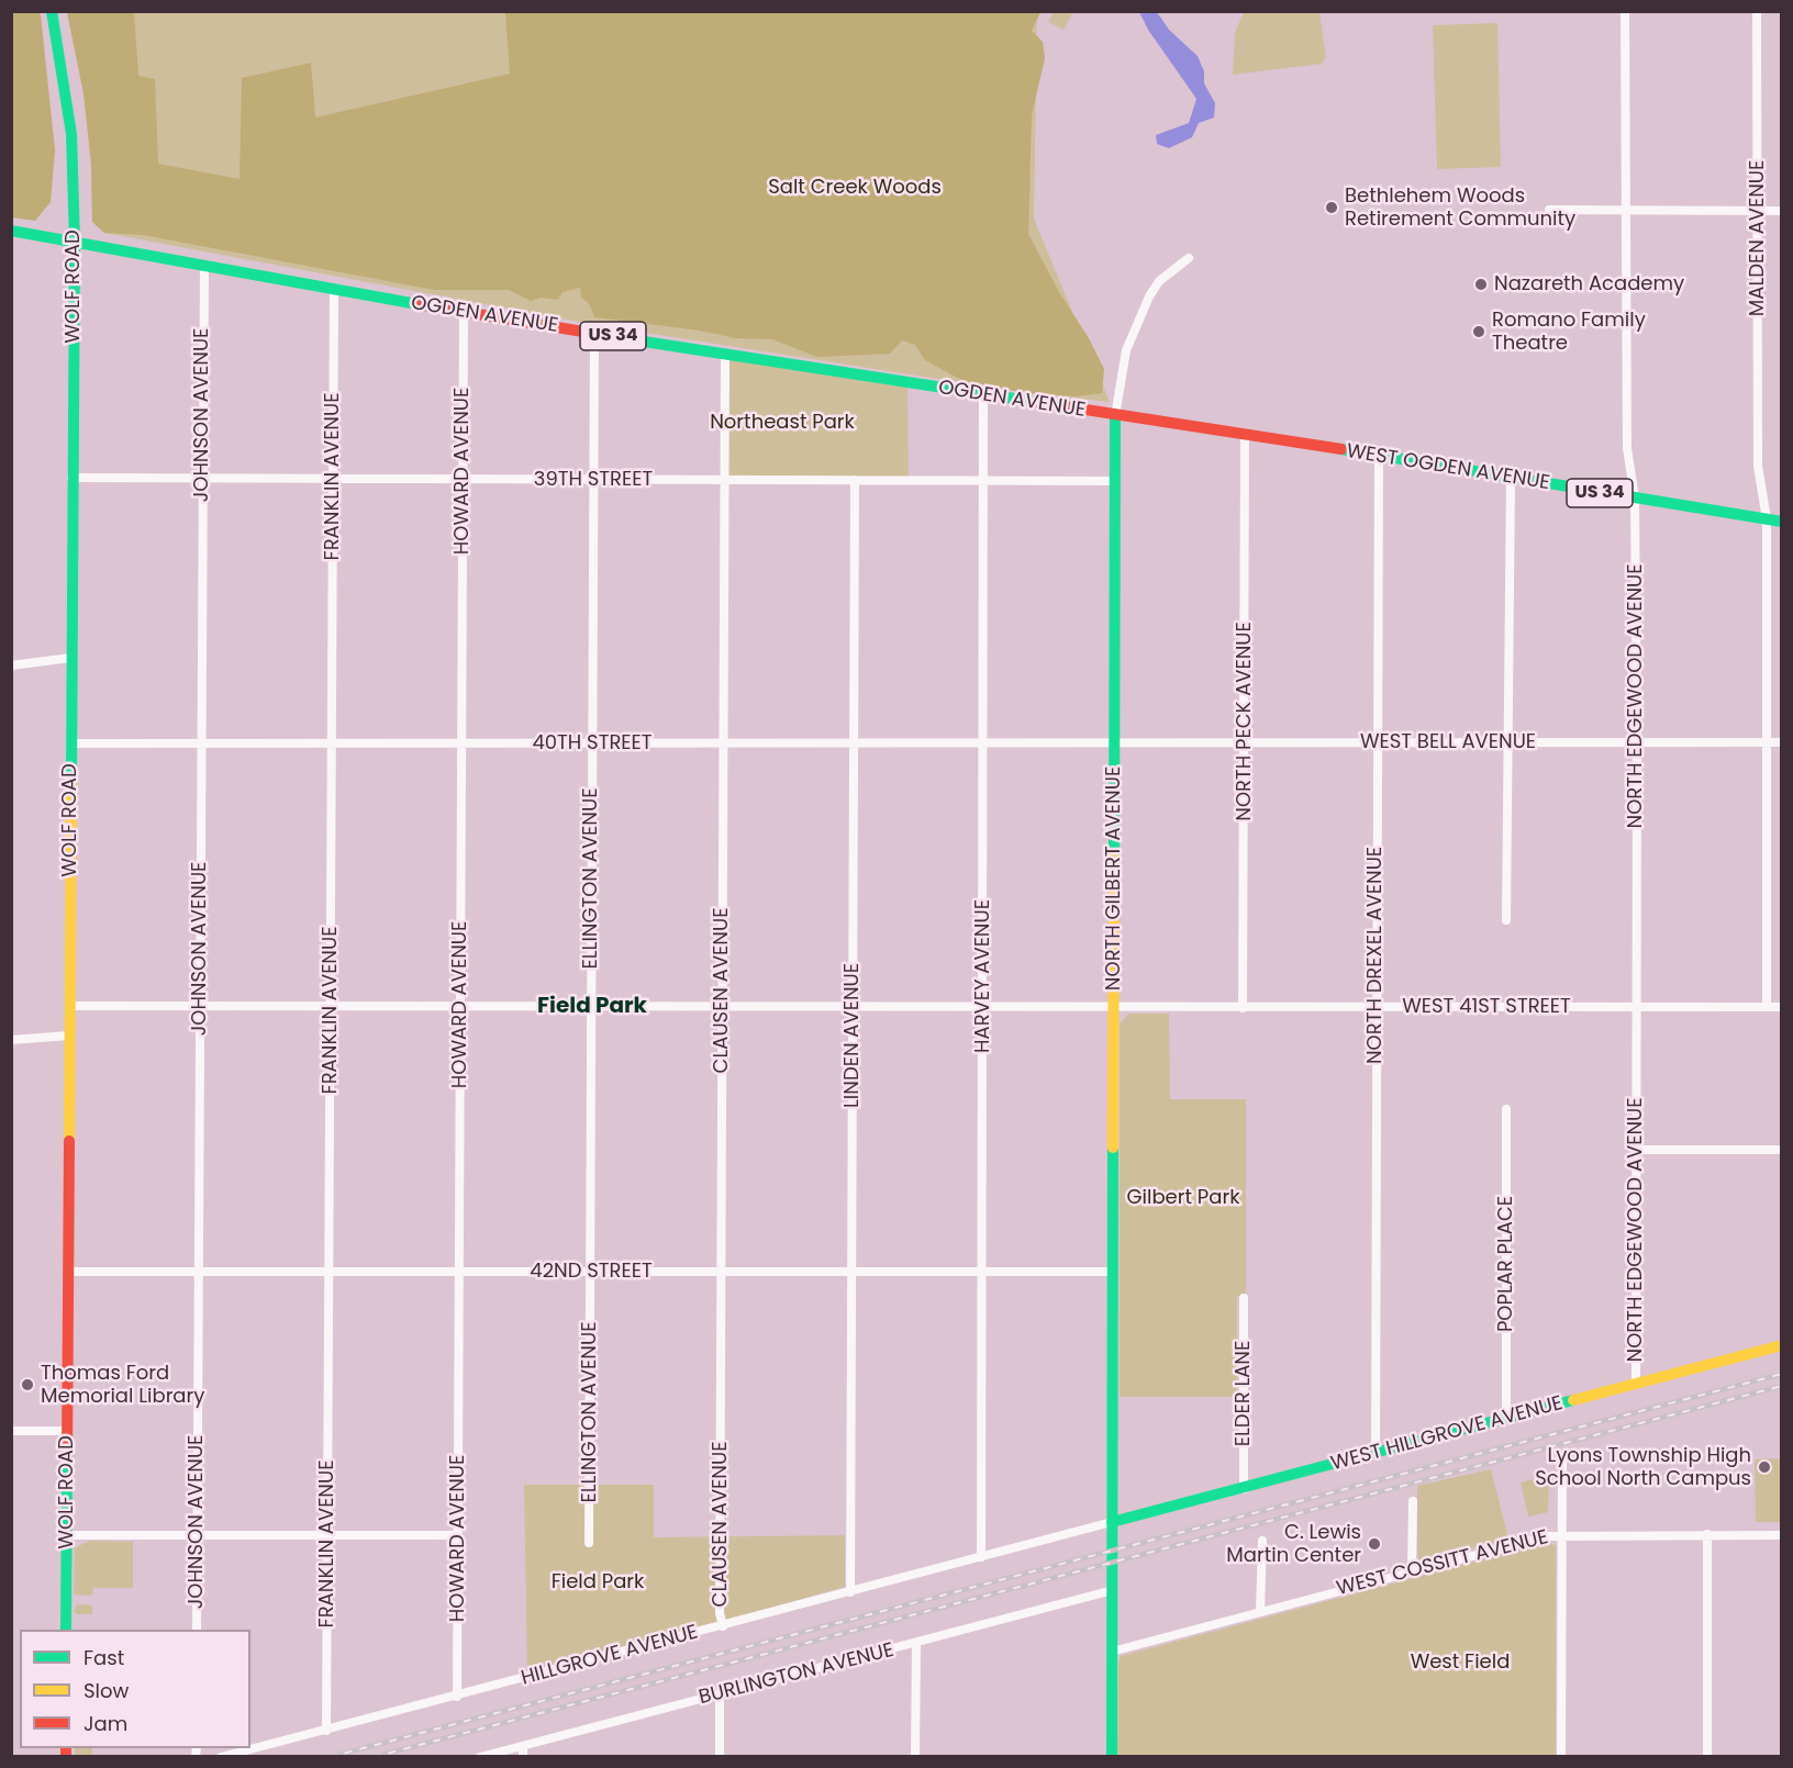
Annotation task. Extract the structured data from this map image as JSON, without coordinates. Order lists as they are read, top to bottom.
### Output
{
  "streets": {
    "main road": [
      "WOLF ROAD",
      "OGDEN AVENUE",
      "US 34",
      "WEST OGDEN AVENUE",
      "NORTH GILBERT AVENUE",
      "WEST HILLGROVE AVENUE"
    ],
    "street": [
      "MALDEN AVENUE",
      "JOHNSON AVENUE",
      "HOWARD AVENUE",
      "FRANKLIN AVENUE",
      "39TH STREET",
      "NORTH EDGEWOOD AVENUE",
      "NORTH PECK AVENUE",
      "WEST BELL AVENUE",
      "40TH STREET",
      "ELLINGTON AVENUE",
      "NORTH DREXEL AVENUE",
      "HARVEY AVENUE",
      "CLAUSEN AVENUE",
      "WEST 41ST STREET",
      "LINDEN AVENUE",
      "POPLAR PLACE",
      "42ND STREET",
      "ELDER LANE",
      "WEST COSSITT AVENUE",
      "HILLGROVE AVENUE",
      "BURLINGTON AVENUE"
    ]
  },
  "crossings": [
    ["MALDEN AVENUE", "WEST OGDEN AVENUE"],
    ["MALDEN AVENUE", "WEST BELL AVENUE"],
    ["MALDEN AVENUE", "WEST 41ST STREET"],
    ["WOLF ROAD", "OGDEN AVENUE"],
    ["WOLF ROAD", "39TH STREET"],
    ["WOLF ROAD", "40TH STREET"],
    ["WOLF ROAD", "WEST 41ST STREET"],
    ["WOLF ROAD", "42ND STREET"],
    ["OGDEN AVENUE", "JOHNSON AVENUE"],
    ["OGDEN AVENUE", "WEST OGDEN AVENUE"],
    ["OGDEN AVENUE", "HOWARD AVENUE"],
    ["OGDEN AVENUE", "FRANKLIN AVENUE"],
    ["OGDEN AVENUE", "ELLINGTON AVENUE"],
    ["OGDEN AVENUE", "NORTH GILBERT AVENUE"],
    ["OGDEN AVENUE", "HARVEY AVENUE"],
    ["OGDEN AVENUE", "CLAUSEN AVENUE"],
    ["JOHNSON AVENUE", "39TH STREET"],
    ["JOHNSON AVENUE", "40TH STREET"],
    ["JOHNSON AVENUE", "WEST 41ST STREET"],
    ["JOHNSON AVENUE", "42ND STREET"],
    ["WEST OGDEN AVENUE", "NORTH EDGEWOOD AVENUE"],
    ["WEST OGDEN AVENUE", "NORTH PECK AVENUE"],
    ["WEST OGDEN AVENUE", "NORTH GILBERT AVENUE"],
    ["WEST OGDEN AVENUE", "NORTH DREXEL AVENUE"],
    ["HOWARD AVENUE", "39TH STREET"],
    ["HOWARD AVENUE", "40TH STREET"],
    ["HOWARD AVENUE", "WEST 41ST STREET"],
    ["HOWARD AVENUE", "42ND STREET"],
    ["HOWARD AVENUE", "HILLGROVE AVENUE"],
    ["FRANKLIN AVENUE", "39TH STREET"],
    ["FRANKLIN AVENUE", "40TH STREET"],
    ["FRANKLIN AVENUE", "WEST 41ST STREET"],
    ["FRANKLIN AVENUE", "42ND STREET"],
    ["FRANKLIN AVENUE", "HILLGROVE AVENUE"],
    ["39TH STREET", "ELLINGTON AVENUE"],
    ["39TH STREET", "NORTH GILBERT AVENUE"],
    ["39TH STREET", "HARVEY AVENUE"],
    ["39TH STREET", "CLAUSEN AVENUE"],
    ["39TH STREET", "LINDEN AVENUE"],
    ["NORTH EDGEWOOD AVENUE", "WEST BELL AVENUE"],
    ["NORTH EDGEWOOD AVENUE", "WEST 41ST STREET"],
    ["NORTH EDGEWOOD AVENUE", "WEST HILLGROVE AVENUE"],
    ["NORTH PECK AVENUE", "WEST BELL AVENUE"],
    ["NORTH PECK AVENUE", "WEST 41ST STREET"],
    ["WEST BELL AVENUE", "40TH STREET"],
    ["WEST BELL AVENUE", "NORTH GILBERT AVENUE"],
    ["WEST BELL AVENUE", "NORTH DREXEL AVENUE"],
    ["40TH STREET", "ELLINGTON AVENUE"],
    ["40TH STREET", "NORTH GILBERT AVENUE"],
    ["40TH STREET", "HARVEY AVENUE"],
    ["40TH STREET", "CLAUSEN AVENUE"],
    ["40TH STREET", "LINDEN AVENUE"],
    ["ELLINGTON AVENUE", "WEST 41ST STREET"],
    ["ELLINGTON AVENUE", "42ND STREET"],
    ["NORTH GILBERT AVENUE", "WEST 41ST STREET"],
    ["NORTH GILBERT AVENUE", "42ND STREET"],
    ["NORTH GILBERT AVENUE", "WEST HILLGROVE AVENUE"],
    ["NORTH GILBERT AVENUE", "WEST COSSITT AVENUE"],
    ["NORTH GILBERT AVENUE", "HILLGROVE AVENUE"],
    ["NORTH GILBERT AVENUE", "BURLINGTON AVENUE"],
    ["NORTH DREXEL AVENUE", "WEST 41ST STREET"],
    ["NORTH DREXEL AVENUE", "WEST HILLGROVE AVENUE"],
    ["HARVEY AVENUE", "WEST 41ST STREET"],
    ["HARVEY AVENUE", "42ND STREET"],
    ["HARVEY AVENUE", "HILLGROVE AVENUE"],
    ["CLAUSEN AVENUE", "WEST 41ST STREET"],
    ["CLAUSEN AVENUE", "42ND STREET"],
    ["CLAUSEN AVENUE", "HILLGROVE AVENUE"],
    ["WEST 41ST STREET", "LINDEN AVENUE"],
    ["LINDEN AVENUE", "42ND STREET"],
    ["LINDEN AVENUE", "HILLGROVE AVENUE"],
    ["POPLAR PLACE", "WEST HILLGROVE AVENUE"],
    ["ELDER LANE", "WEST HILLGROVE AVENUE"],
    ["WEST HILLGROVE AVENUE", "HILLGROVE AVENUE"]
  ],
  "districts": ["Field Park"],
  "parks": [
    "Salt Creek Woods",
    "Northeast Park",
    "Gilbert Park",
    "Field Park",
    "West Field"
  ],
  "places": [
    "Bethlehem Woods Retirement Community",
    "Nazareth Academy",
    "Romano Family Theatre",
    "Thomas Ford Memorial Library",
    "Lyons Township High School North Campus",
    "C. Lewis Martin Center"
  ],
  "legend": ["Fast", "Slow", "Jam"]
}
